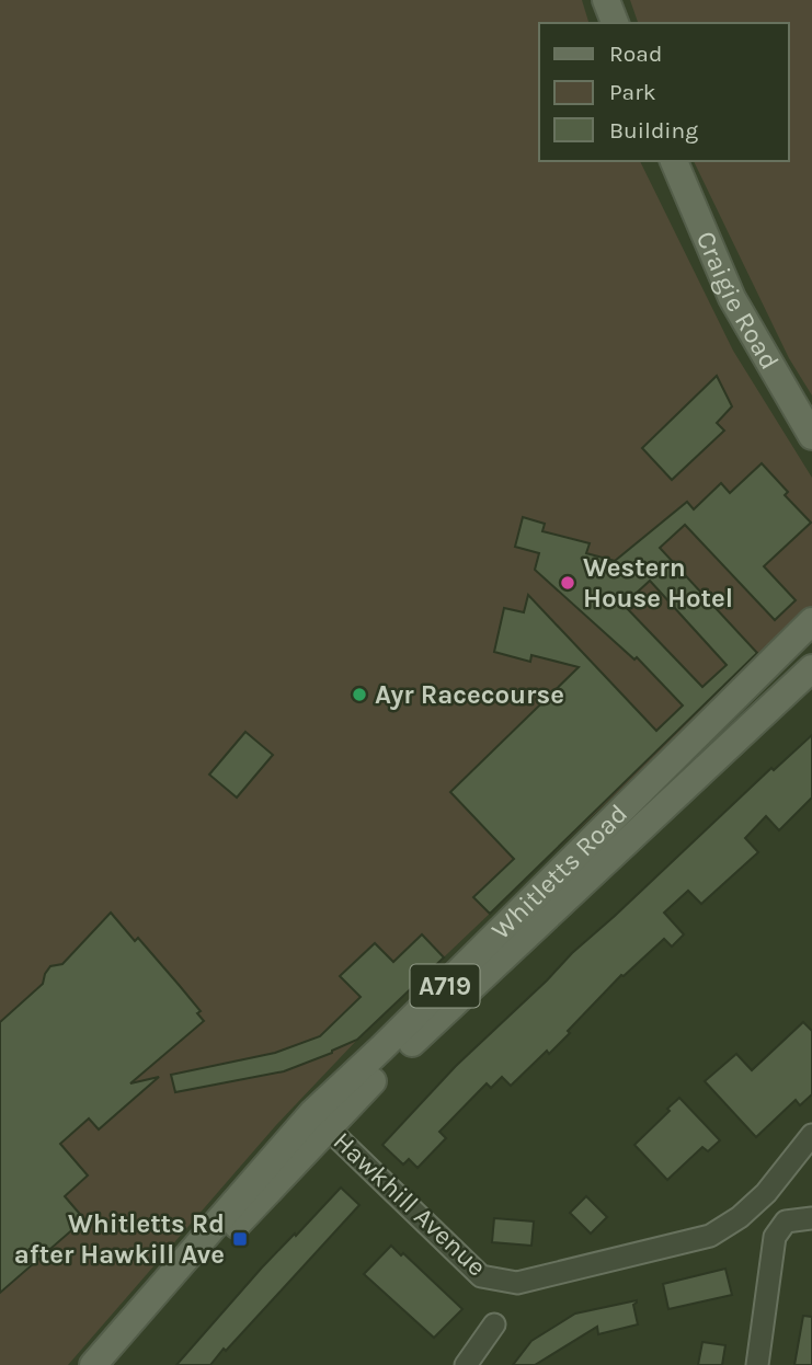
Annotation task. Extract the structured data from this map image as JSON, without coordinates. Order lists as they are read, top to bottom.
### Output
{
  "streets": {
    "main road": ["Craigie Road", "Whitletts Road", "A719"],
    "street": ["Hawkhill Avenue"]
  },
  "crossings": [
    ["Whitletts Road", "Hawkhill Avenue"]
  ],
  "places": {
    "other": ["Western House Hotel", "Ayr Racecourse"],
    "transit": ["Whitletts Rd after Hawkill Ave"]
  },
  "legend": ["Road", "Park", "Building"]
}
